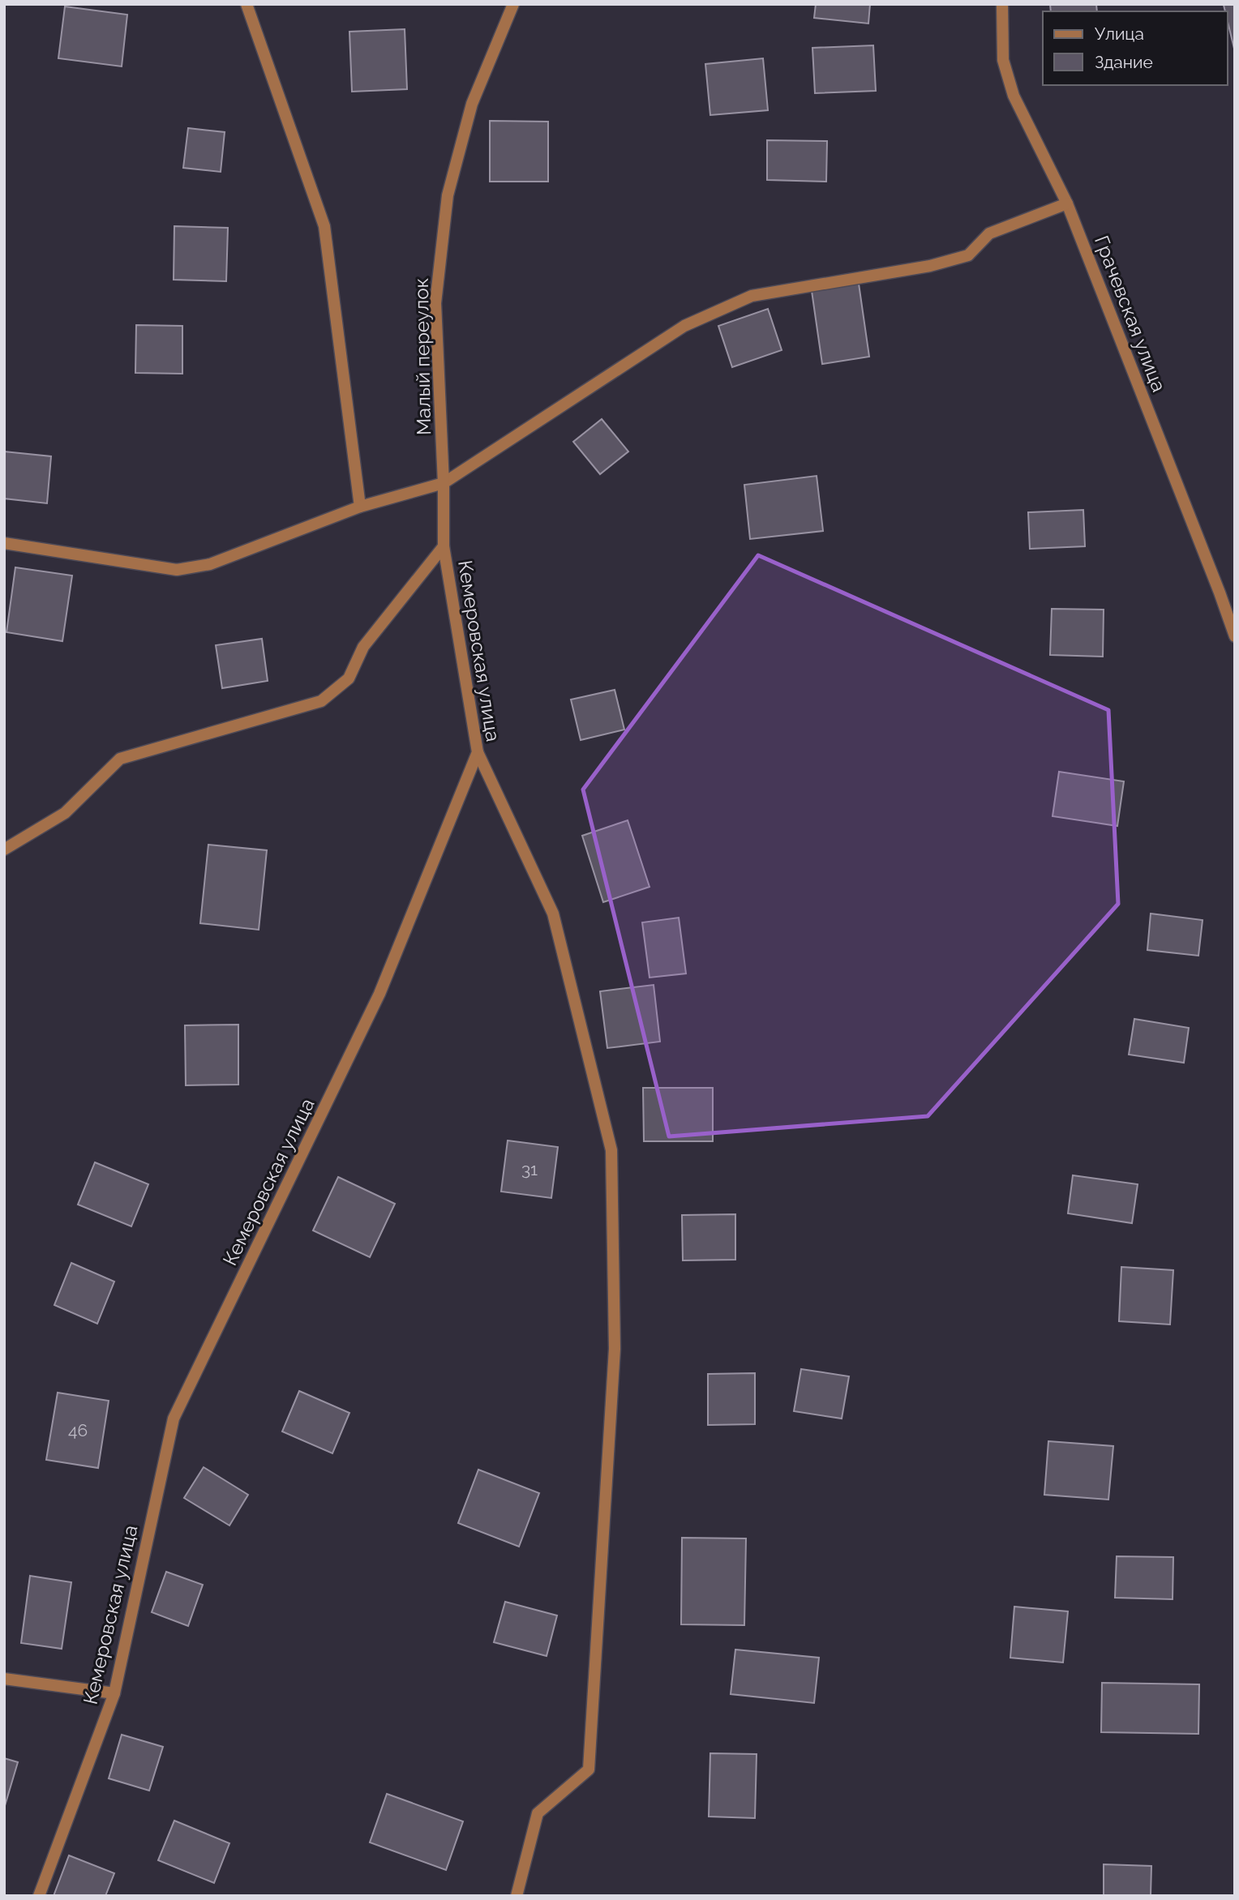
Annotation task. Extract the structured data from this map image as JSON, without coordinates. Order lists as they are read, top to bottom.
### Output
{
  "streets": {
    "street": ["Грачевская улица", "Малый переулок", "Кемеровская улица"]
  },
  "crossings": [
    ["Малый переулок", "Кемеровская улица"]
  ],
  "house_numbers": ["31", "46"],
  "legend": ["Улица", "Здание"]
}
